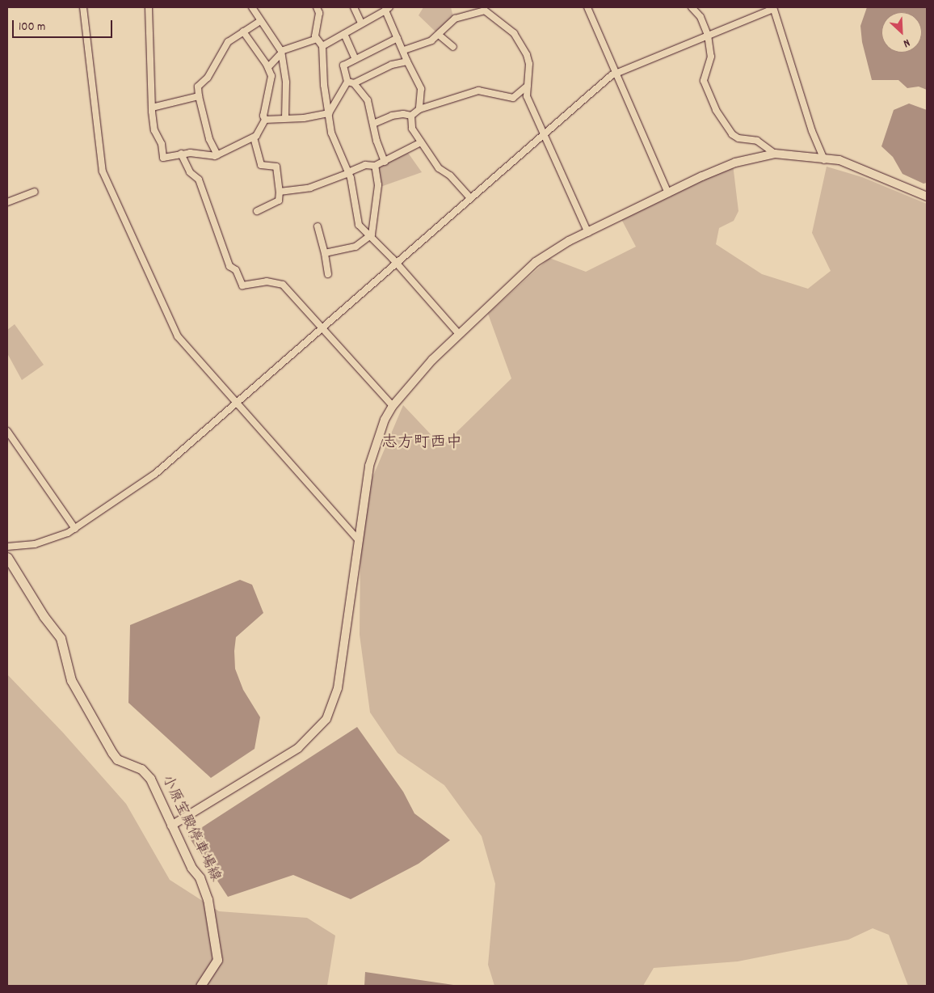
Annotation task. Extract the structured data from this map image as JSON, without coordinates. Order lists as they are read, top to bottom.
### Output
{
  "streets": {
    "main road": ["小原宝殿停車場線"]
  },
  "districts": ["志方町西中"],
  "scale_bar": "100 m",
  "north": "bottom right"
}
